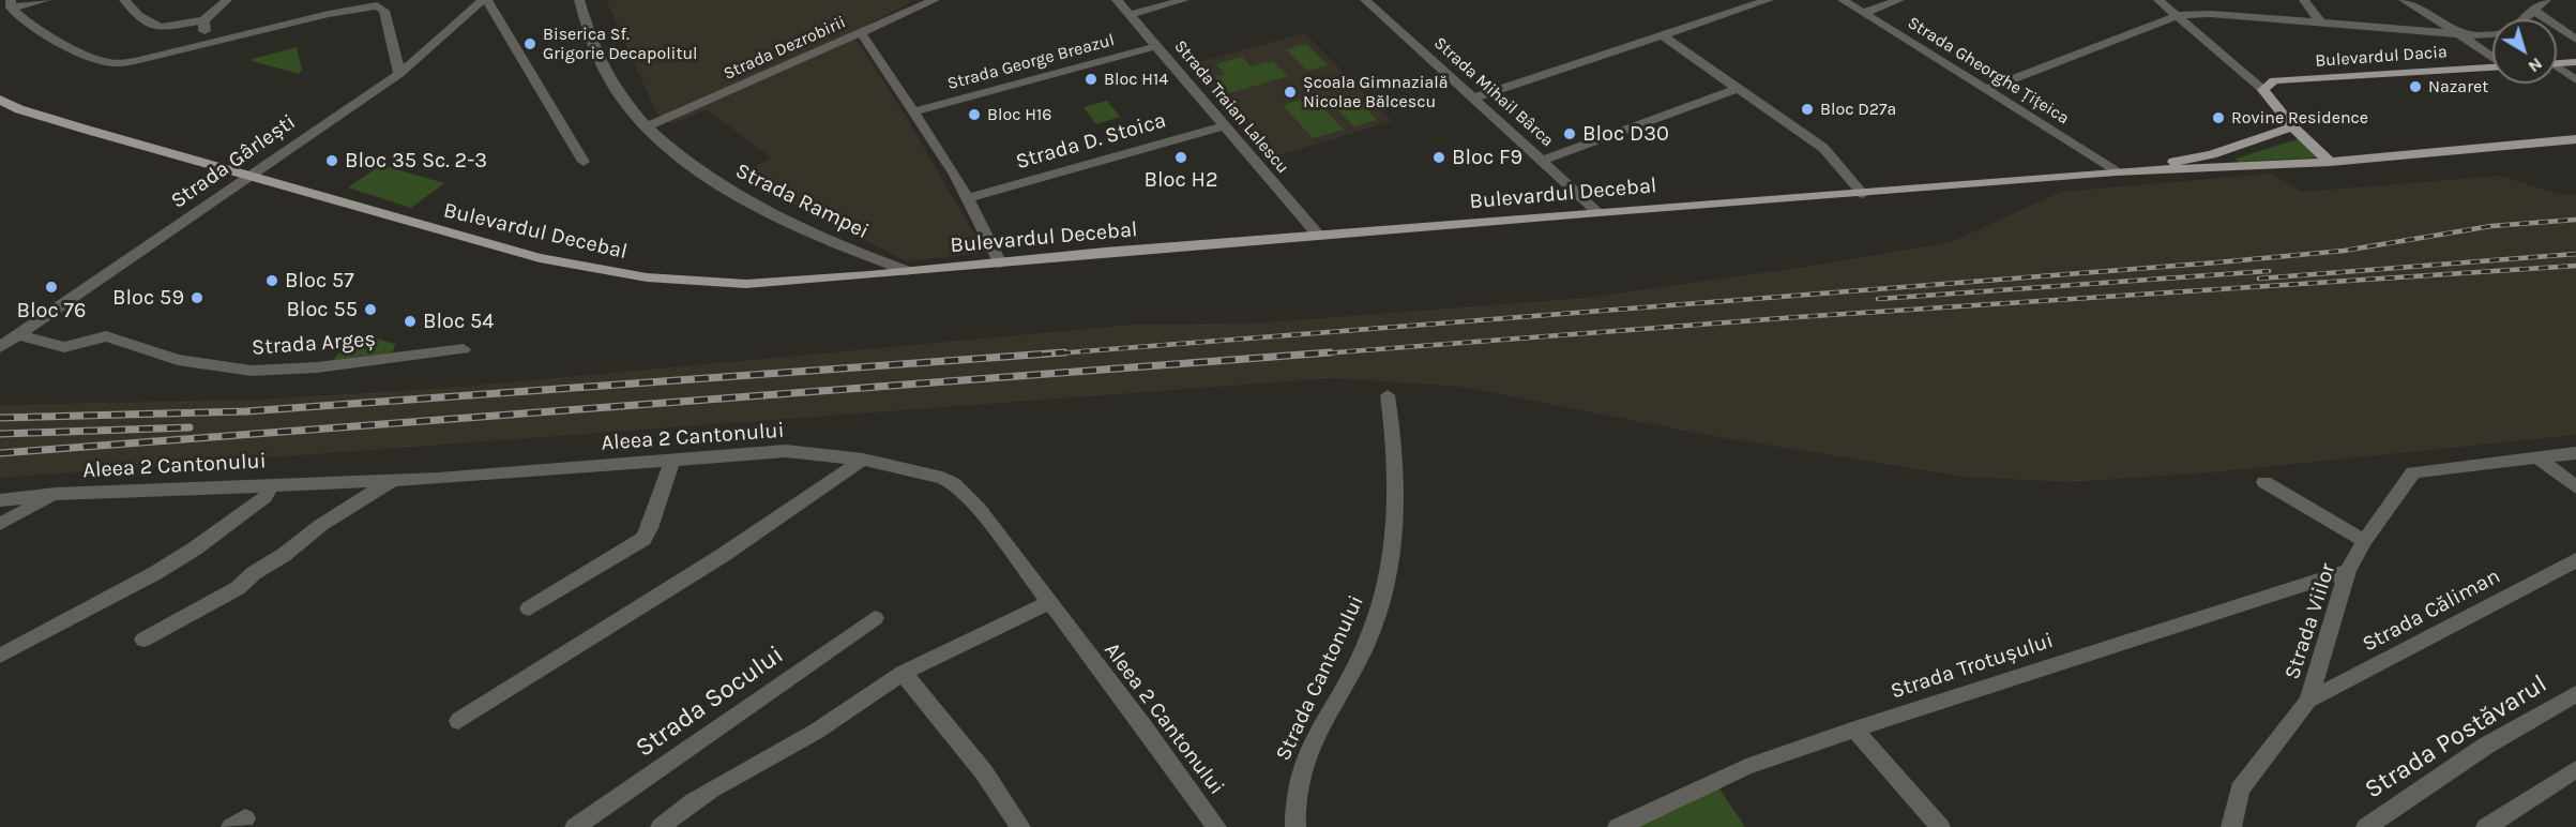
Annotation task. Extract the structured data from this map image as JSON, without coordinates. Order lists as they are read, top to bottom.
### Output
{
  "streets": {
    "main road": ["Bulevardul Dacia", "Bulevardul Decebal"],
    "street": [
      "Strada Dezrobirii",
      "Strada George Breazul",
      "Strada Gheorghe Țițeica",
      "Strada Mihail Bârca",
      "Strada Traian Lalescu",
      "Strada D. Stoica",
      "Strada Gârlești",
      "Strada Rampei",
      "Strada Argeș",
      "Aleea 2 Cantonului",
      "Strada Căliman",
      "Strada Viilor",
      "Strada Trotușului",
      "Strada Cantonului",
      "Strada Socului",
      "Strada Postăvarul"
    ]
  },
  "crossings": [
    ["Strada Dezrobirii", "Strada Rampei"],
    ["Strada George Breazul", "Strada Traian Lalescu"],
    ["Strada Gheorghe Țițeica", "Bulevardul Decebal"],
    ["Strada Mihail Bârca", "Bulevardul Decebal"],
    ["Strada Traian Lalescu", "Strada D. Stoica"],
    ["Strada Traian Lalescu", "Bulevardul Decebal"],
    ["Strada Gârlești", "Bulevardul Decebal"],
    ["Strada Gârlești", "Strada Argeș"],
    ["Bulevardul Decebal", "Strada Rampei"],
    ["Strada Căliman", "Strada Viilor"],
    ["Strada Viilor", "Strada Trotușului"]
  ],
  "places": [
    "Biserica Sf. Grigorie Decapolitul",
    "Bloc H14",
    "Nazaret",
    "Școala Gimnazială Nicolae Bălcescu",
    "Bloc D27a",
    "Bloc H16",
    "Rovine Residence",
    "Bloc D30",
    "Bloc H2",
    "Bloc F9",
    "Bloc 35 Sc. 2-3",
    "Bloc 57",
    "Bloc 76",
    "Bloc 59",
    "Bloc 55",
    "Bloc 54"
  ],
  "north": "bottom right"
}
